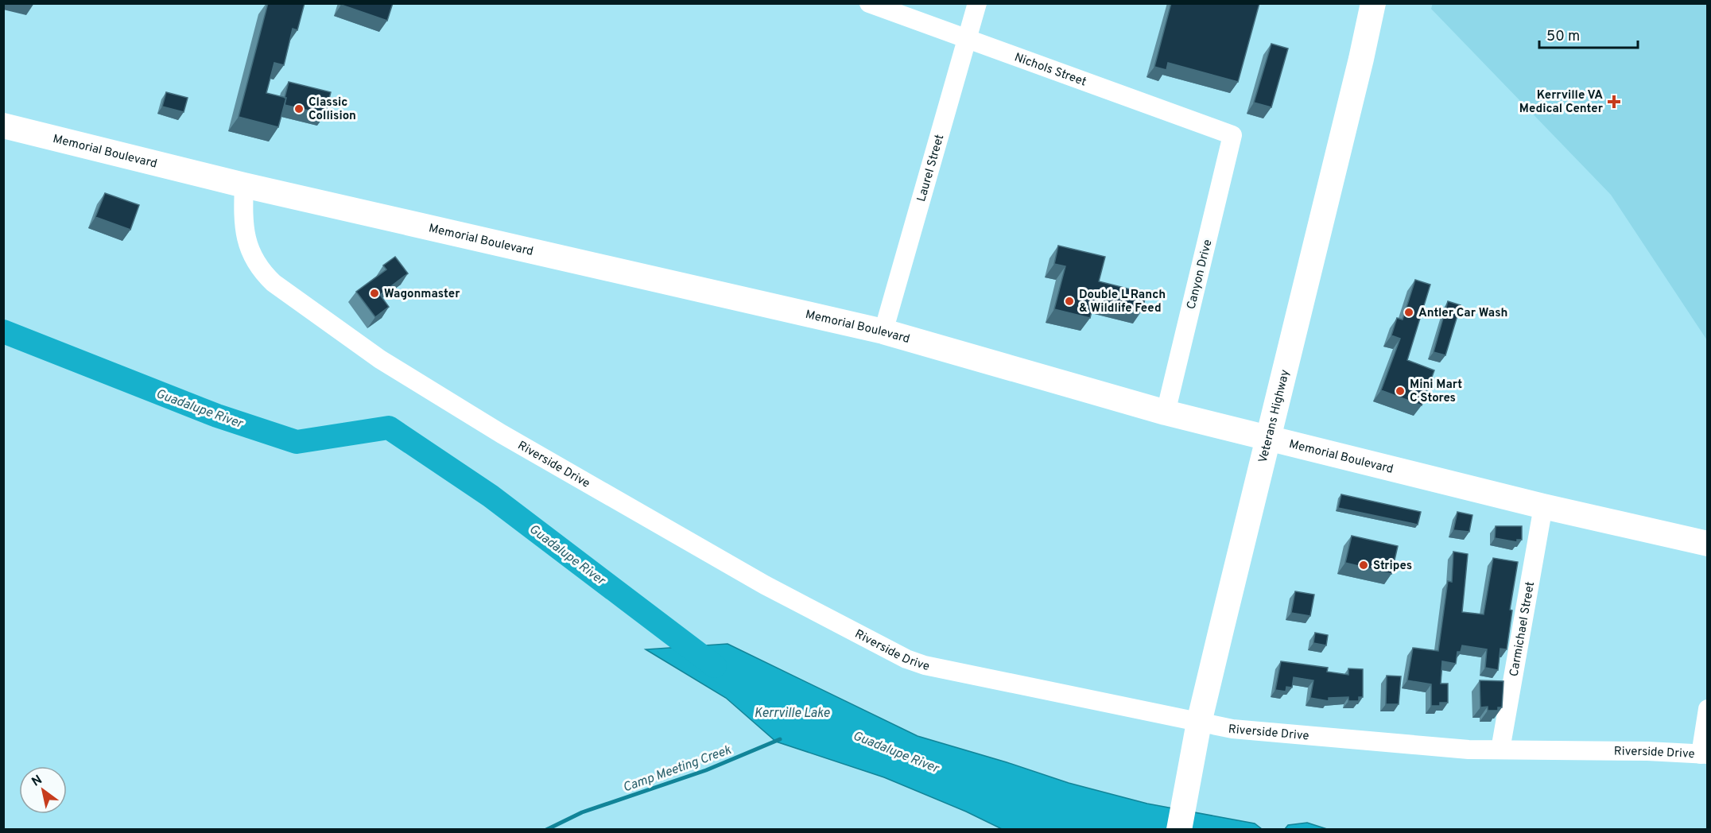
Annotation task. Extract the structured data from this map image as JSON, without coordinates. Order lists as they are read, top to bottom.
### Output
{
  "streets": {
    "main road": ["Memorial Boulevard", "Veterans Highway"],
    "street": [
      "Nichols Street",
      "Laurel Street",
      "Canyon Drive",
      "Riverside Drive",
      "Carmichael Street"
    ]
  },
  "crossings": [
    ["Nichols Street", "Laurel Street"],
    ["Nichols Street", "Canyon Drive"],
    ["Memorial Boulevard", "Laurel Street"],
    ["Memorial Boulevard", "Canyon Drive"],
    ["Memorial Boulevard", "Veterans Highway"],
    ["Memorial Boulevard", "Riverside Drive"],
    ["Memorial Boulevard", "Carmichael Street"],
    ["Veterans Highway", "Riverside Drive"],
    ["Riverside Drive", "Carmichael Street"]
  ],
  "water": ["Guadalupe River", "Kerrville Lake", "Camp Meeting Creek"],
  "places": {
    "health": ["Kerrville VA Medical Center"],
    "other": [
      "Classic Collision",
      "Wagonmaster",
      "Double L Ranch & Wildlife Feed",
      "Antler Car Wash",
      "Mini Mart C Stores",
      "Stripes"
    ]
  },
  "scale_bar": "50 m",
  "north": "top left"
}
